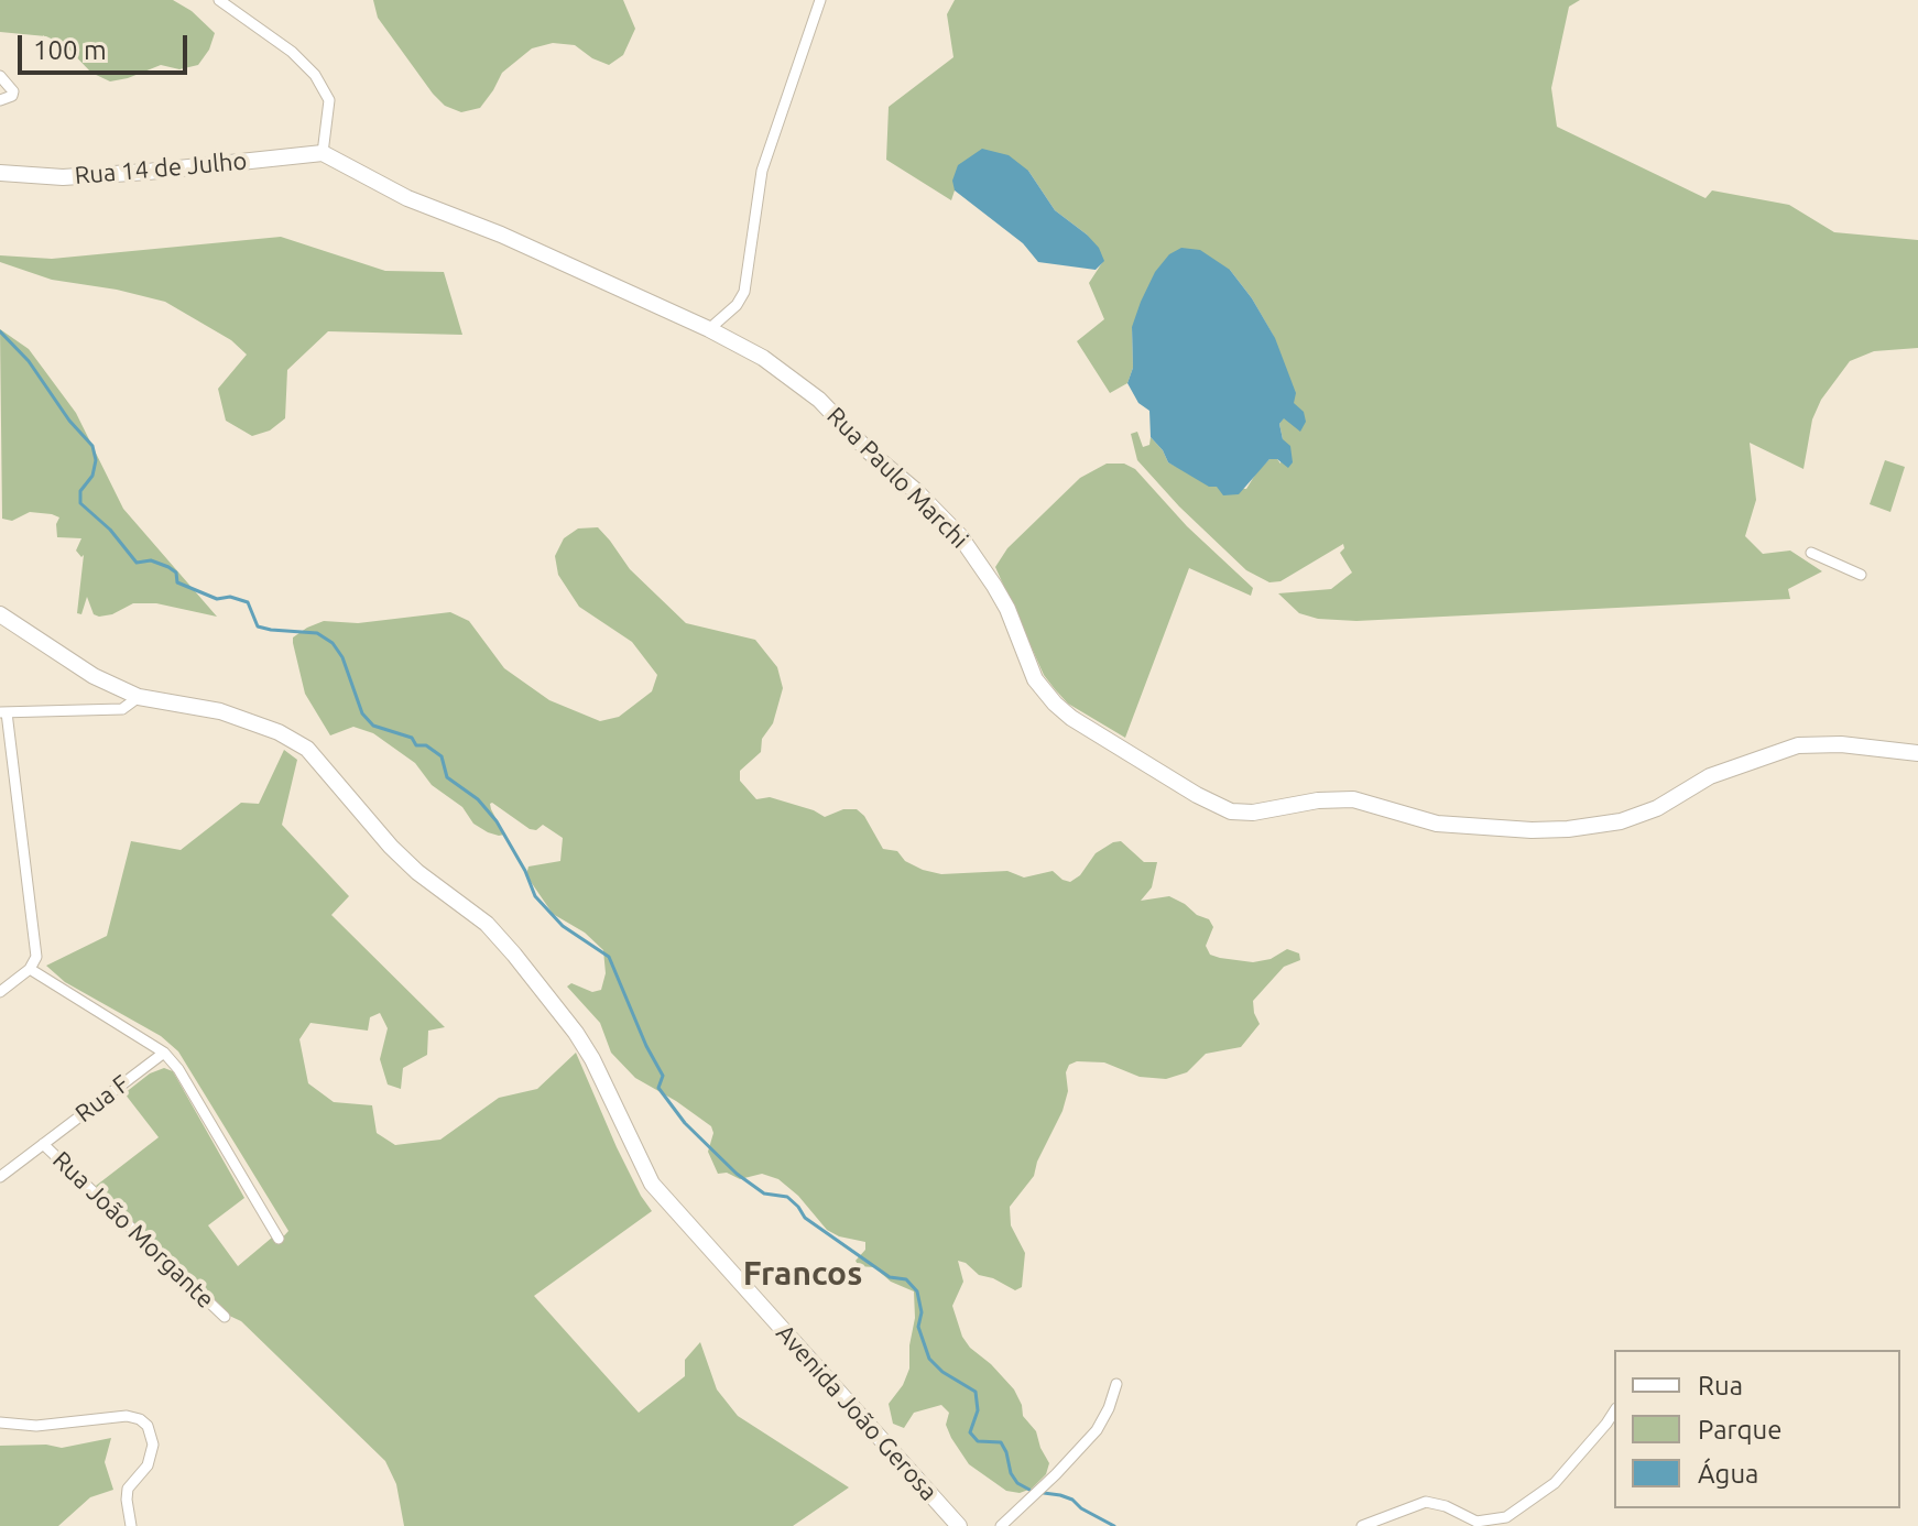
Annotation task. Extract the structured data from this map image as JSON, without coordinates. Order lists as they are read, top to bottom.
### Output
{
  "streets": {
    "street": [
      "Rua 14 de Julho",
      "Rua Paulo Marchi",
      "Rua F",
      "Rua João Morgante",
      "Avenida João Gerosa"
    ]
  },
  "crossings": [
    ["Rua 14 de Julho", "Rua Paulo Marchi"],
    ["Rua F", "Rua João Morgante"]
  ],
  "districts": ["Francos"],
  "legend": ["Rua", "Parque", "Água"],
  "scale_bar": "100 m"
}
